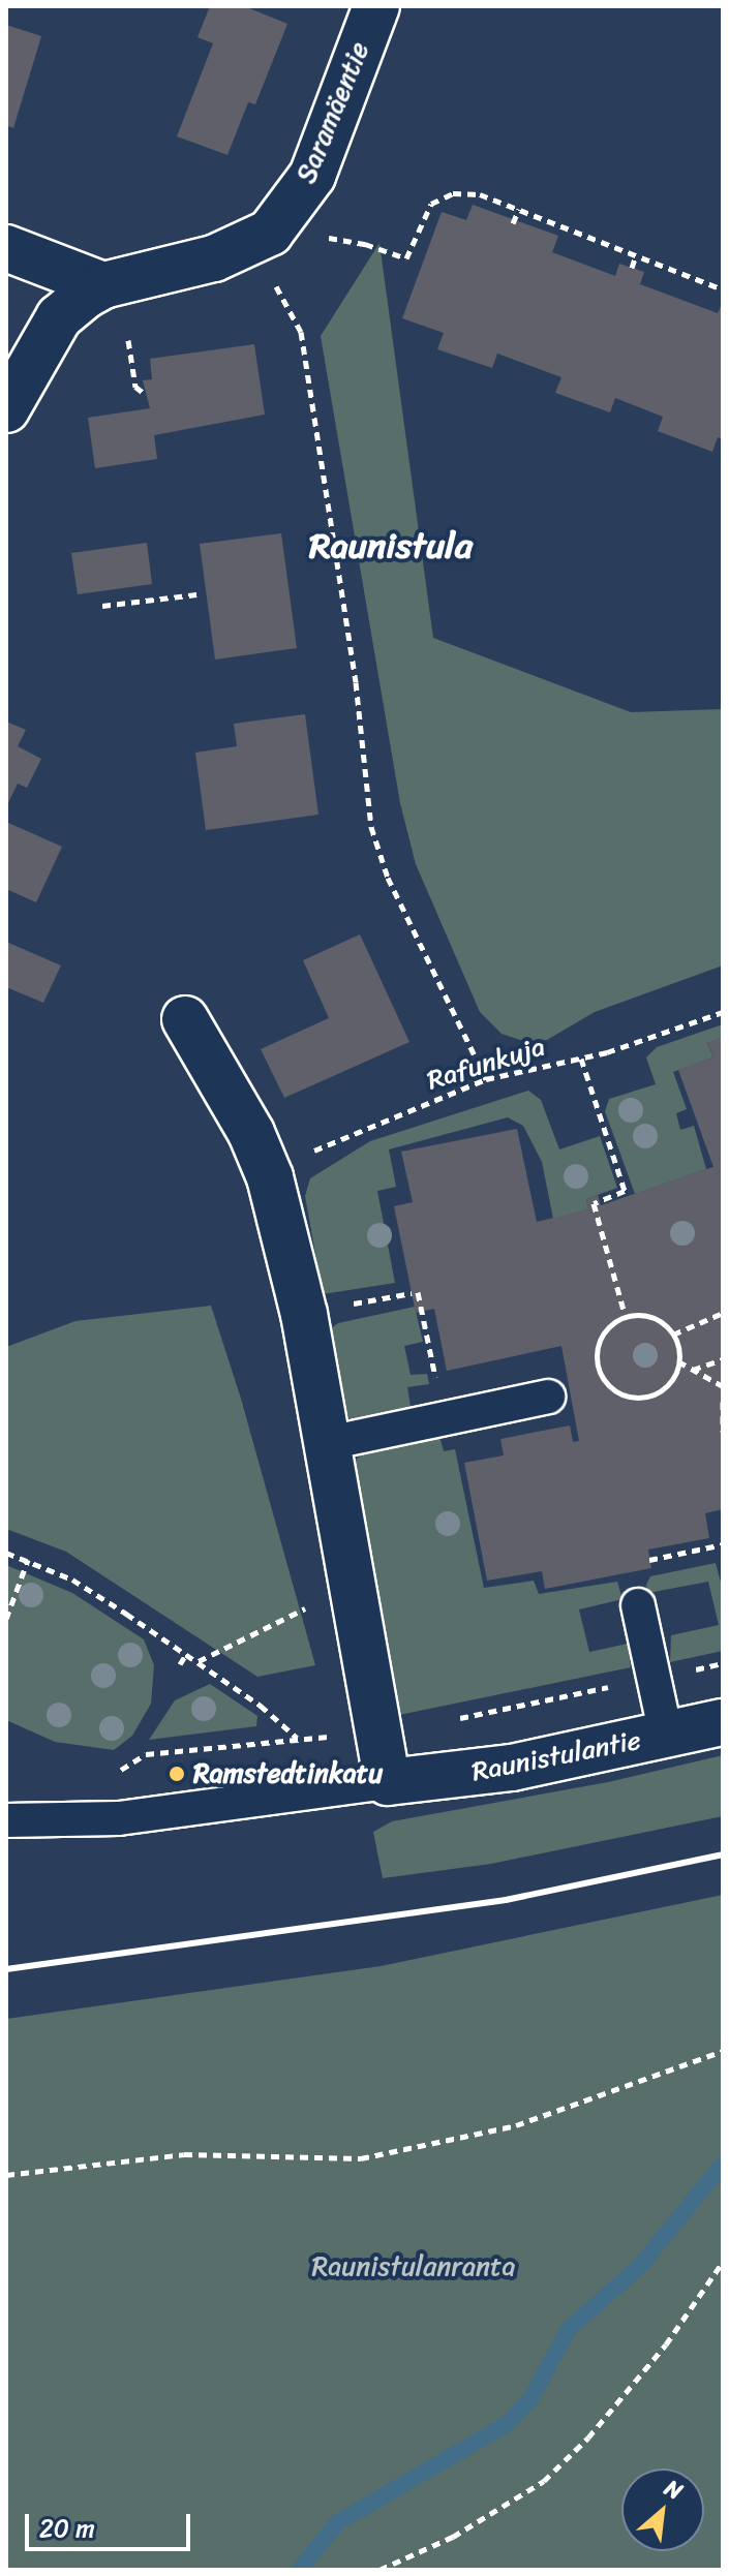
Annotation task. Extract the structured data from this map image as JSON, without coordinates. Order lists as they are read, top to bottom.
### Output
{
  "streets": {
    "street": ["Saramäentie", "Raunistulantie"],
    "path": ["Rafunkuja"]
  },
  "districts": ["Raunistula"],
  "parks": ["Raunistulanranta"],
  "places": ["Ramstedtinkatu"],
  "scale_bar": "20 m",
  "north": "top right"
}
